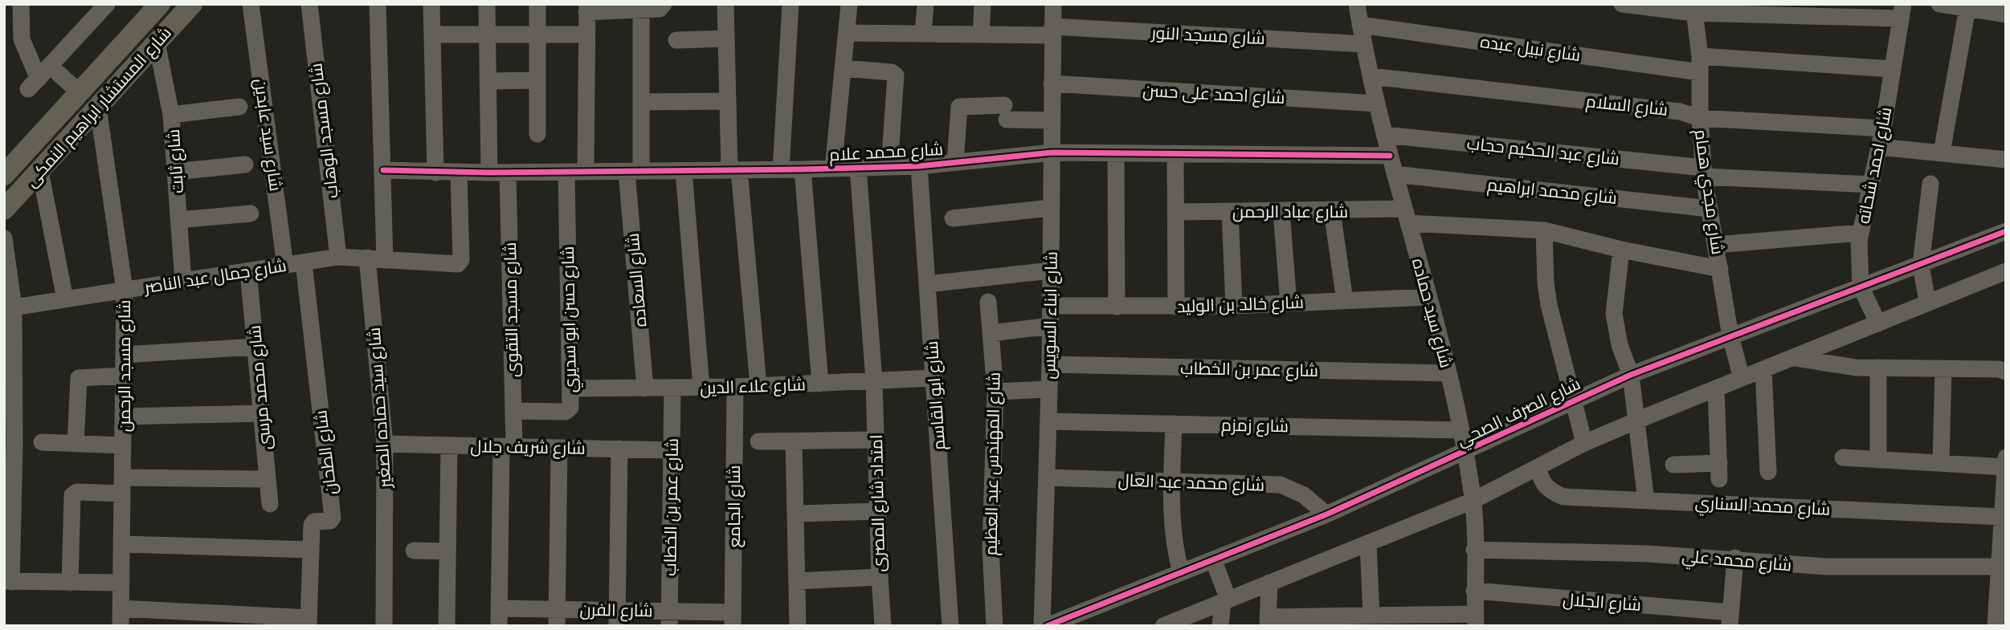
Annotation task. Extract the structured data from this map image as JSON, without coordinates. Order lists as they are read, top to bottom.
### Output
{
  "streets": {
    "main road": ["شارع المستشار ابراهيم النمكى"],
    "street": [
      "شارع مسجد النور",
      "شارع نبيل عبده",
      "شارع احمد على حسن",
      "شارع السلام",
      "شارع مسجد الوهاب",
      "شارع سيد عابدين",
      "شارع عبد الحكيم حجاب",
      "شارع محمد علام",
      "شارع ثابت",
      "شارع احمد شحاته",
      "شارع محمد ابراهيم",
      "شارع مجدي همام",
      "شارع عباد الرحمن",
      "شارع جمال عبد الناصر",
      "شارع السعاده",
      "شارع خالد بن الوليد",
      "شارع مسجد التقوى",
      "شارع سيد حماده",
      "شارع ابناء السويس",
      "شارع حسن ابو سديري",
      "شارع مسجد الرحمن",
      "شارع عمر بن الخطاب",
      "شارع علاء الدين",
      "شارع محمد مرسى",
      "شارع ابو القاسم",
      "شارع سيد حماده الصغير",
      "شارع الصرف الصحي",
      "شارع زمزم",
      "شارع شريف جلال",
      "شارع الطحان",
      "شارع المهندس عبد العظيم",
      "شارع محمد عبد العال",
      "امتداد شارع المصرى",
      "شارع محمد السناري",
      "شارع الجامع",
      "شارع محمد علي",
      "شارع الجلال",
      "شارع الفرن"
    ]
  },
  "crossings": [
    ["شارع مسجد النور", "شارع سيد حماده"],
    ["شارع مسجد النور", "شارع ابناء السويس"],
    ["شارع نبيل عبده", "شارع احمد شحاته"],
    ["شارع نبيل عبده", "شارع مجدي همام"],
    ["شارع نبيل عبده", "شارع سيد حماده"],
    ["شارع احمد على حسن", "شارع سيد حماده"],
    ["شارع احمد على حسن", "شارع ابناء السويس"],
    ["شارع السلام", "شارع احمد شحاته"],
    ["شارع السلام", "شارع مجدي همام"],
    ["شارع السلام", "شارع سيد حماده"],
    ["شارع المستشار ابراهيم النمكى", "شارع ثابت"],
    ["شارع المستشار ابراهيم النمكى", "شارع مسجد الرحمن"],
    ["شارع مسجد الوهاب", "شارع جمال عبد الناصر"],
    ["شارع سيد عابدين", "شارع جمال عبد الناصر"],
    ["شارع عبد الحكيم حجاب", "شارع احمد شحاته"],
    ["شارع عبد الحكيم حجاب", "شارع مجدي همام"],
    ["شارع عبد الحكيم حجاب", "شارع سيد حماده"],
    ["شارع محمد علام", "شارع جمال عبد الناصر"],
    ["شارع محمد علام", "شارع السعاده"],
    ["شارع محمد علام", "شارع مسجد التقوى"],
    ["شارع محمد علام", "شارع سيد حماده"],
    ["شارع محمد علام", "شارع ابناء السويس"],
    ["شارع محمد علام", "شارع حسن ابو سديري"],
    ["شارع محمد علام", "شارع ابو القاسم"],
    ["شارع محمد علام", "شارع سيد حماده الصغير"],
    ["شارع محمد علام", "امتداد شارع المصرى"],
    ["شارع ثابت", "شارع جمال عبد الناصر"],
    ["شارع احمد شحاته", "شارع الصرف الصحي"],
    ["شارع محمد ابراهيم", "شارع مجدي همام"],
    ["شارع محمد ابراهيم", "شارع سيد حماده"],
    ["شارع مجدي همام", "شارع عباد الرحمن"],
    ["شارع مجدي همام", "شارع الصرف الصحي"],
    ["شارع عباد الرحمن", "شارع سيد حماده"],
    ["شارع جمال عبد الناصر", "شارع مسجد الرحمن"],
    ["شارع جمال عبد الناصر", "شارع محمد مرسى"],
    ["شارع جمال عبد الناصر", "شارع سيد حماده الصغير"],
    ["شارع جمال عبد الناصر", "شارع الطحان"],
    ["شارع السعاده", "شارع علاء الدين"],
    ["شارع خالد بن الوليد", "شارع سيد حماده"],
    ["شارع خالد بن الوليد", "شارع ابناء السويس"],
    ["شارع مسجد التقوى", "شارع حسن ابو سديري"],
    ["شارع مسجد التقوى", "شارع شريف جلال"],
    ["شارع مسجد التقوى", "شارع الفرن"],
    ["شارع سيد حماده", "شارع عمر بن الخطاب"],
    ["شارع سيد حماده", "شارع الصرف الصحي"],
    ["شارع سيد حماده", "شارع زمزم"],
    ["شارع سيد حماده", "شارع محمد علي"],
    ["شارع سيد حماده", "شارع الجلال"],
    ["شارع ابناء السويس", "شارع عمر بن الخطاب"],
    ["شارع ابناء السويس", "شارع زمزم"],
    ["شارع ابناء السويس", "شارع محمد عبد العال"],
    ["شارع حسن ابو سديري", "شارع علاء الدين"],
    ["شارع عمر بن الخطاب", "شارع علاء الدين"],
    ["شارع عمر بن الخطاب", "شارع شريف جلال"],
    ["شارع عمر بن الخطاب", "شارع الفرن"],
    ["شارع علاء الدين", "شارع ابو القاسم"],
    ["شارع علاء الدين", "امتداد شارع المصرى"],
    ["شارع علاء الدين", "شارع الجامع"],
    ["شارع سيد حماده الصغير", "شارع شريف جلال"],
    ["شارع الصرف الصحي", "شارع محمد عبد العال"],
    ["شارع الجامع", "شارع الفرن"]
  ]
}
